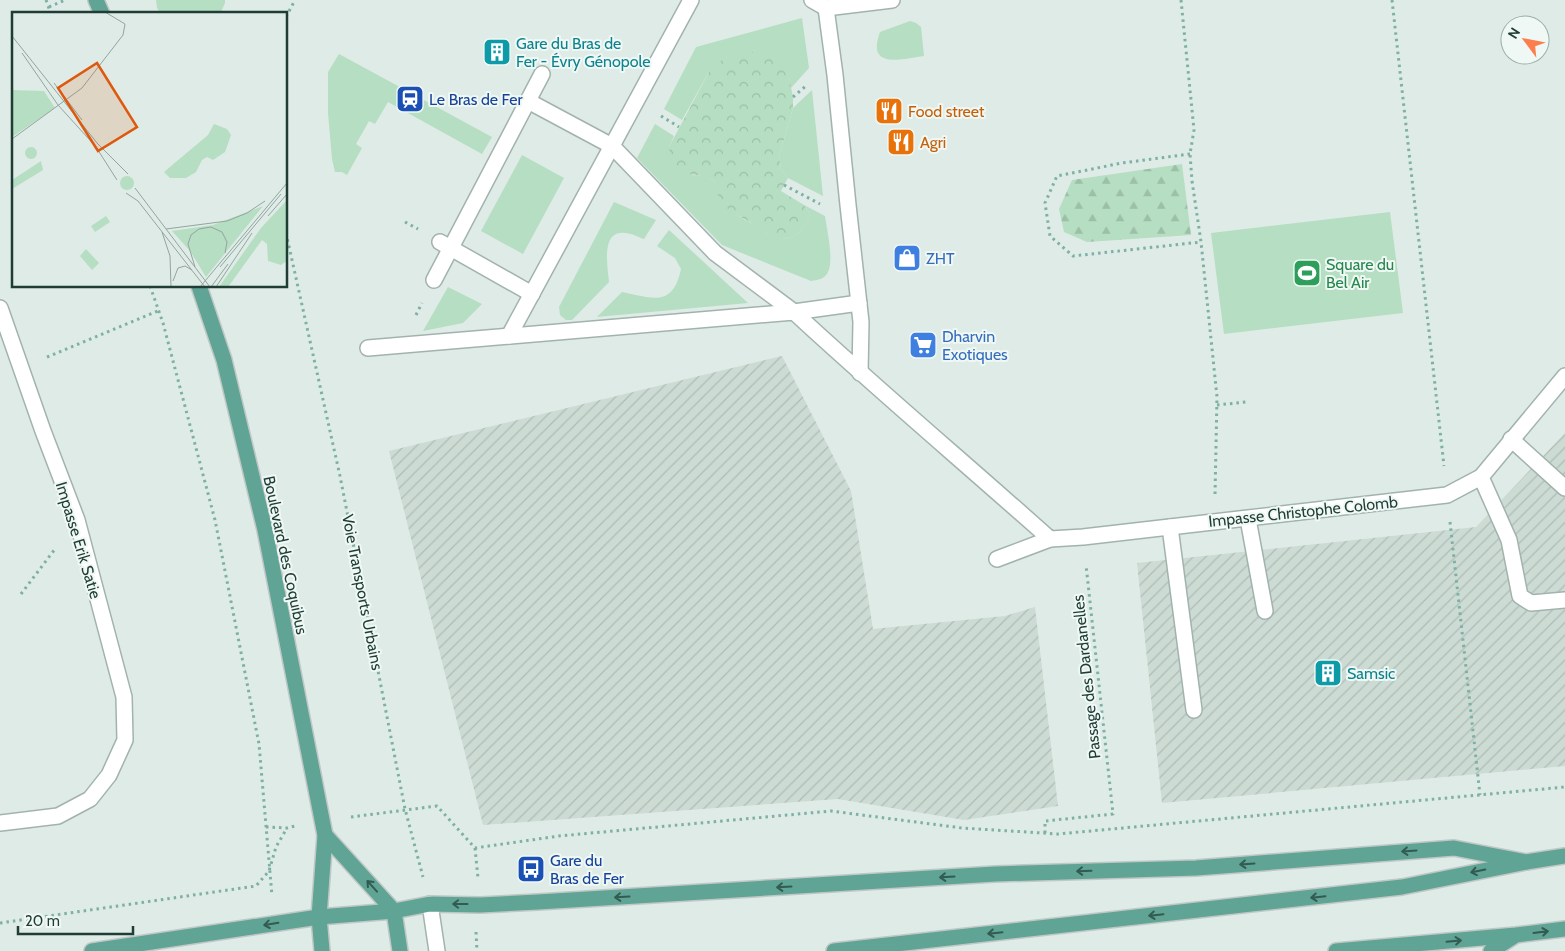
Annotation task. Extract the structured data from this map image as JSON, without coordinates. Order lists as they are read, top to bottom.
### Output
{
  "streets": {
    "main road": ["Boulevard des Coquibus"],
    "street": ["Impasse Christophe Colomb", "Impasse Erik Satie"],
    "path": ["Voie Transports Urbains", "Passage des Dardanelles"]
  },
  "crossings": [
    ["Impasse Christophe Colomb", "Passage des Dardanelles"]
  ],
  "places": {
    "building": ["Gare du Bras de Fer - Évry Génopole", "Samsic"],
    "station": ["Le Bras de Fer"],
    "restaurant": ["Food street", "Agri"],
    "shop": ["ZHT"],
    "sports": ["Square du Bel Air"],
    "supermarket": ["Dharvin Exotiques"],
    "bus stop": ["Gare du Bras de Fer"]
  },
  "scale_bar": "20 m",
  "north": "top left"
}
